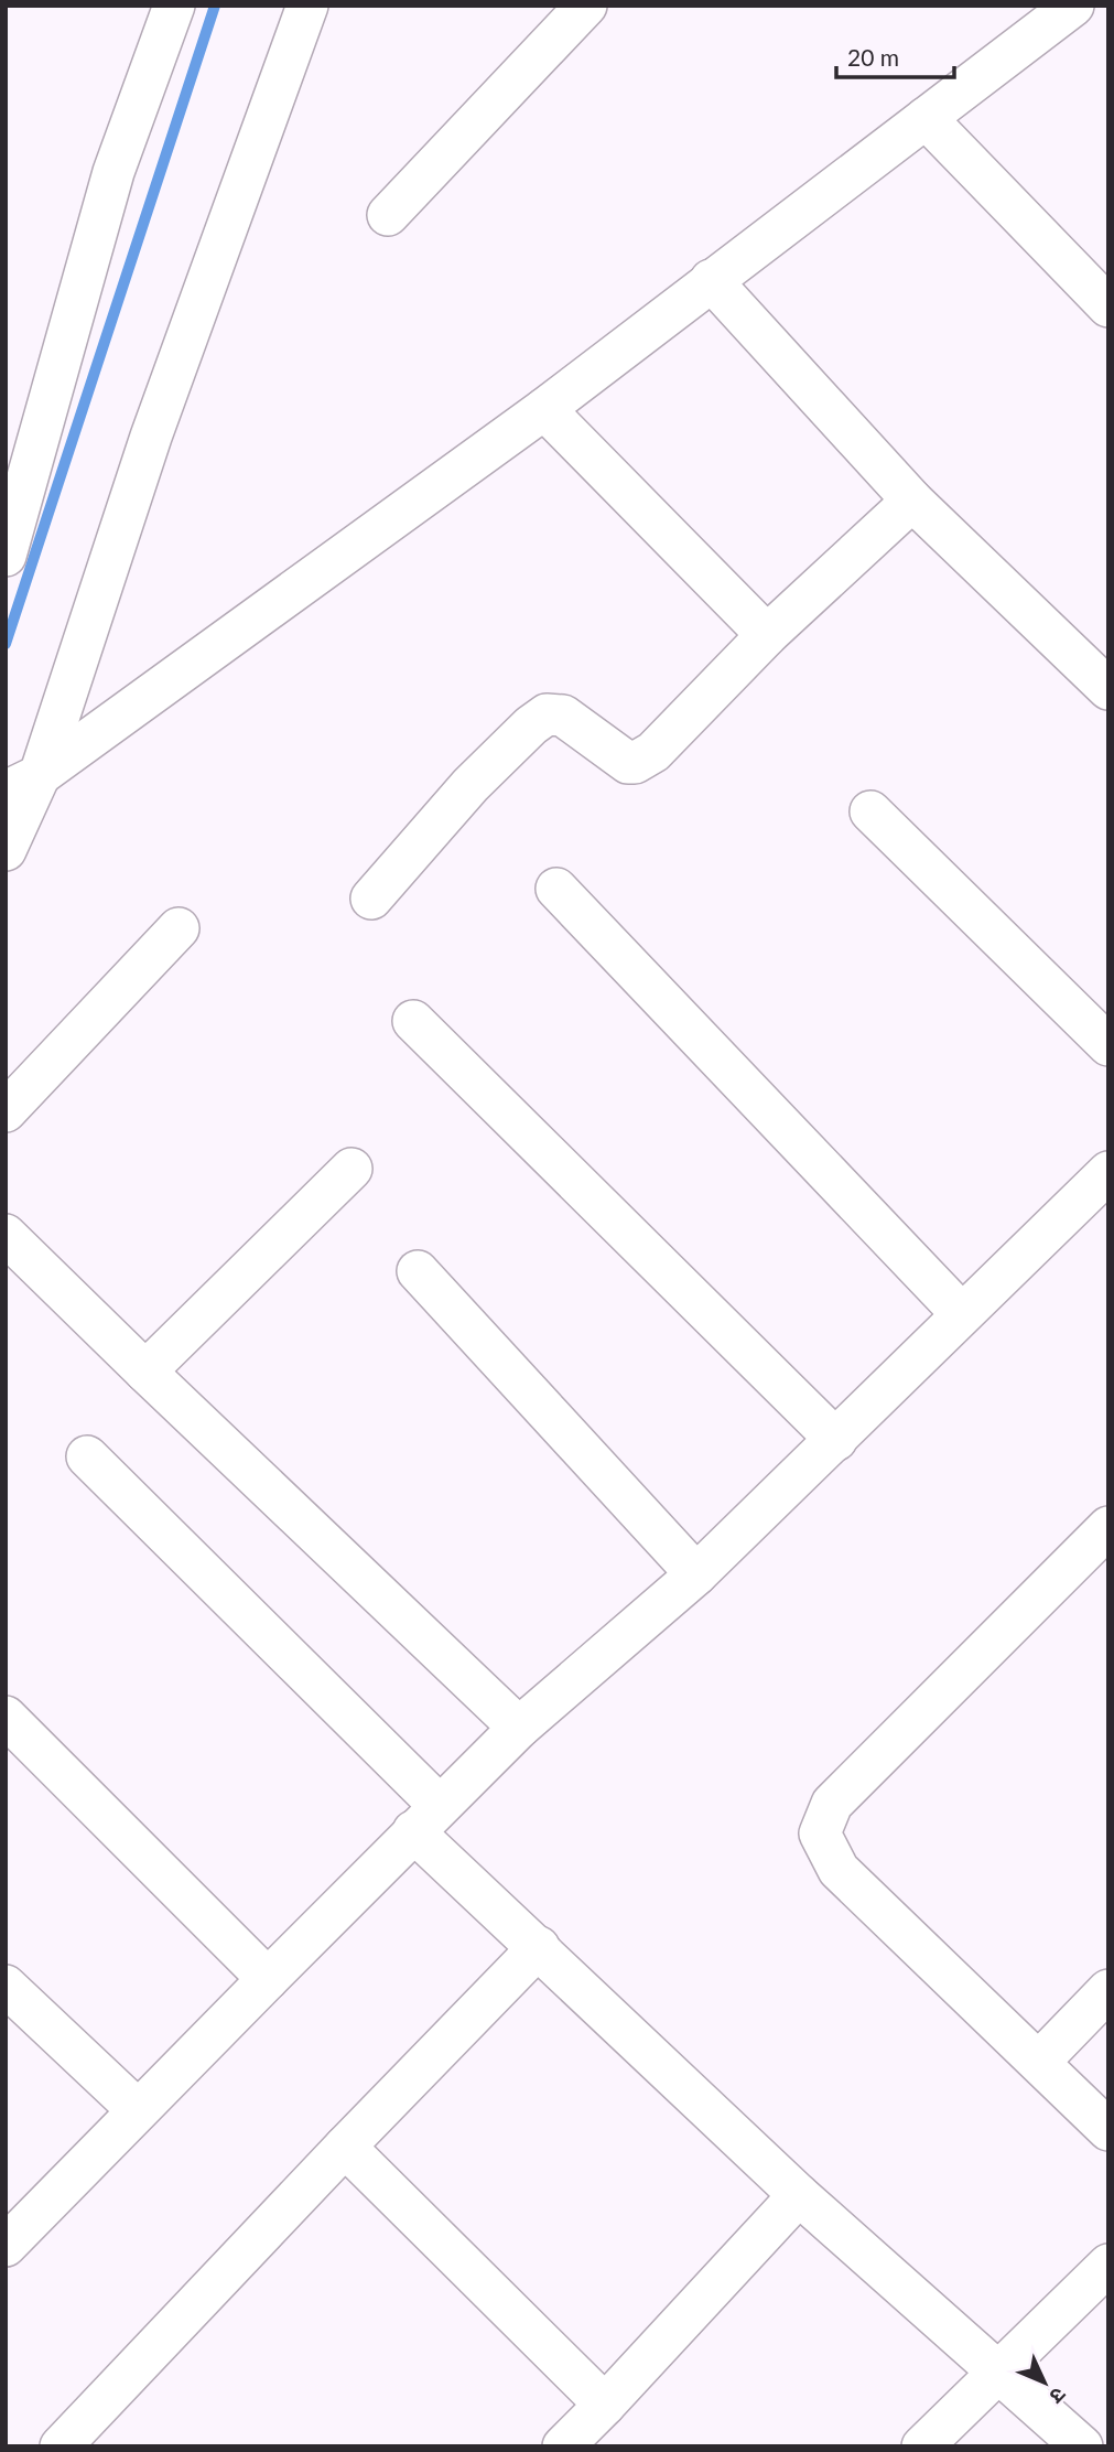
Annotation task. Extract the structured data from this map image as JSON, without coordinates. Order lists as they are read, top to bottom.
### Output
{
  "scale_bar": "20 m",
  "north": "bottom right"
}
